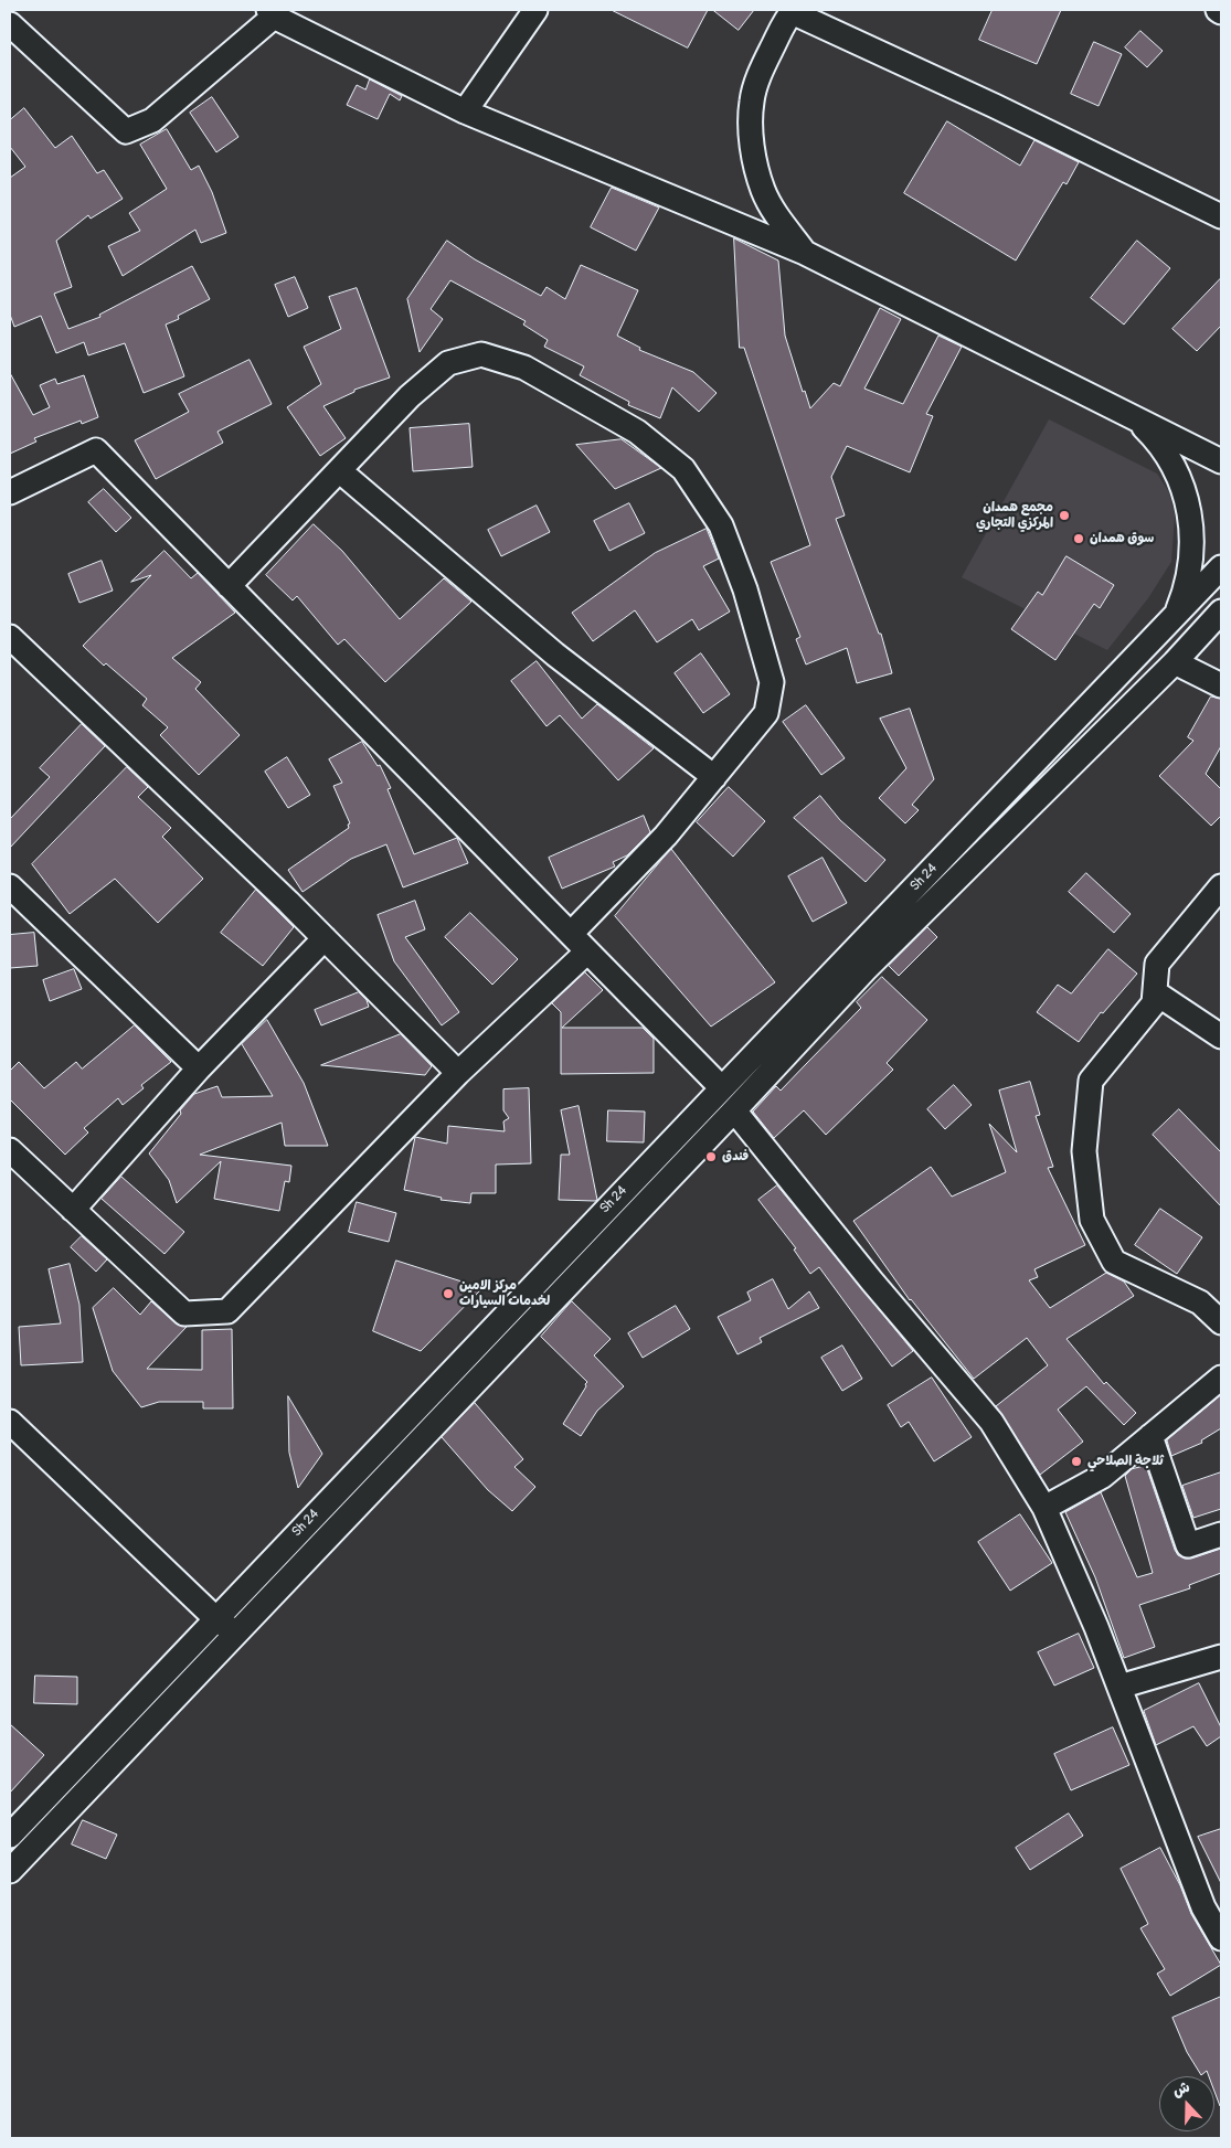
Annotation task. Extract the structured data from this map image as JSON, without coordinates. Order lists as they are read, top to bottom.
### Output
{
  "streets": {
    "street": ["Sh 24"]
  },
  "places": [
    "مجمع همدان المركزي التجاري",
    "سوق همدان",
    "فندق",
    "مركز الامين لخدمات السيارات",
    "ثلاجة الصلاحي"
  ],
  "north": "top"
}
